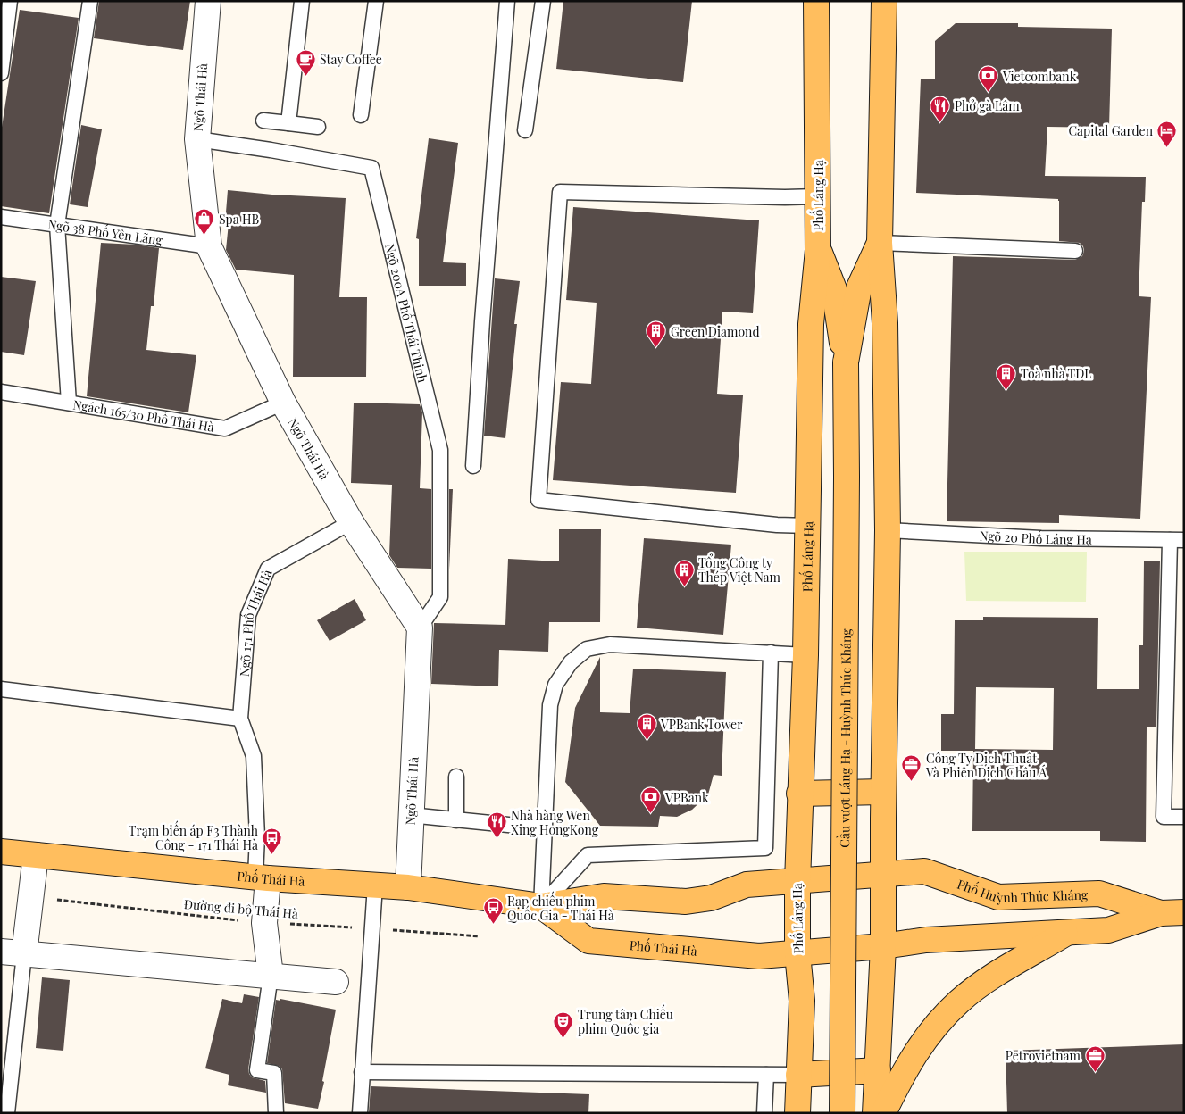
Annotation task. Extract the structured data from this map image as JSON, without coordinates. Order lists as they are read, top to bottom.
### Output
{
  "streets": {
    "main road": [
      "Phố Láng Hạ",
      "Cầu vượt Láng Hạ - Huỳnh Thúc Kháng",
      "Phố Thái Hà",
      "Phố Huỳnh Thúc Kháng"
    ],
    "street": ["Ngõ Thái Hà"],
    "lane": [
      "Ngõ 38 Phố Yên Lãng",
      "Ngõ 200A Phố Thái Thịnh",
      "Ngách 165/30 Phố Thái Hà",
      "Ngõ 20 Phố Láng Hạ",
      "Ngõ 171 Phố Thái Hà"
    ],
    "path": ["Đường đi bộ Thái Hà"]
  },
  "crossings": [
    ["Ngõ Thái Hà", "Ngõ 38 Phố Yên Lãng"],
    ["Ngõ Thái Hà", "Ngõ 200A Phố Thái Thịnh"],
    ["Ngõ Thái Hà", "Ngách 165/30 Phố Thái Hà"],
    ["Ngõ Thái Hà", "Ngõ 171 Phố Thái Hà"],
    ["Ngõ Thái Hà", "Phố Thái Hà"],
    ["Phố Láng Hạ", "Cầu vượt Láng Hạ - Huỳnh Thúc Kháng"],
    ["Phố Láng Hạ", "Phố Thái Hà"],
    ["Phố Láng Hạ", "Phố Huỳnh Thúc Kháng"],
    ["Ngõ 171 Phố Thái Hà", "Phố Thái Hà"],
    ["Phố Thái Hà", "Phố Huỳnh Thúc Kháng"]
  ],
  "places": {
    "cafe": ["Stay Coffee"],
    "bank": ["Vietcombank", "VPBank"],
    "restaurant": ["Phở gà Lâm", "Nhà hàng Wen Xing HongKong"],
    "hotel": ["Capital Garden"],
    "shop": ["Spa HB"],
    "building": [
      "Green Diamond",
      "Toà nhà TDL",
      "Tổng Công ty Thép Việt Nam",
      "VPBank Tower"
    ],
    "office": ["Công Ty Dịch Thuật Và Phiên Dịch Châu Á", "Petrovietnam"],
    "bus stop": ["Trạm biến áp F3 Thành Công - 171 Thái Hà", "Rạp chiếu phim Quốc Gia - Thái Hà"],
    "theatre": ["Trung tâm Chiếu phim Quốc gia"]
  }
}
